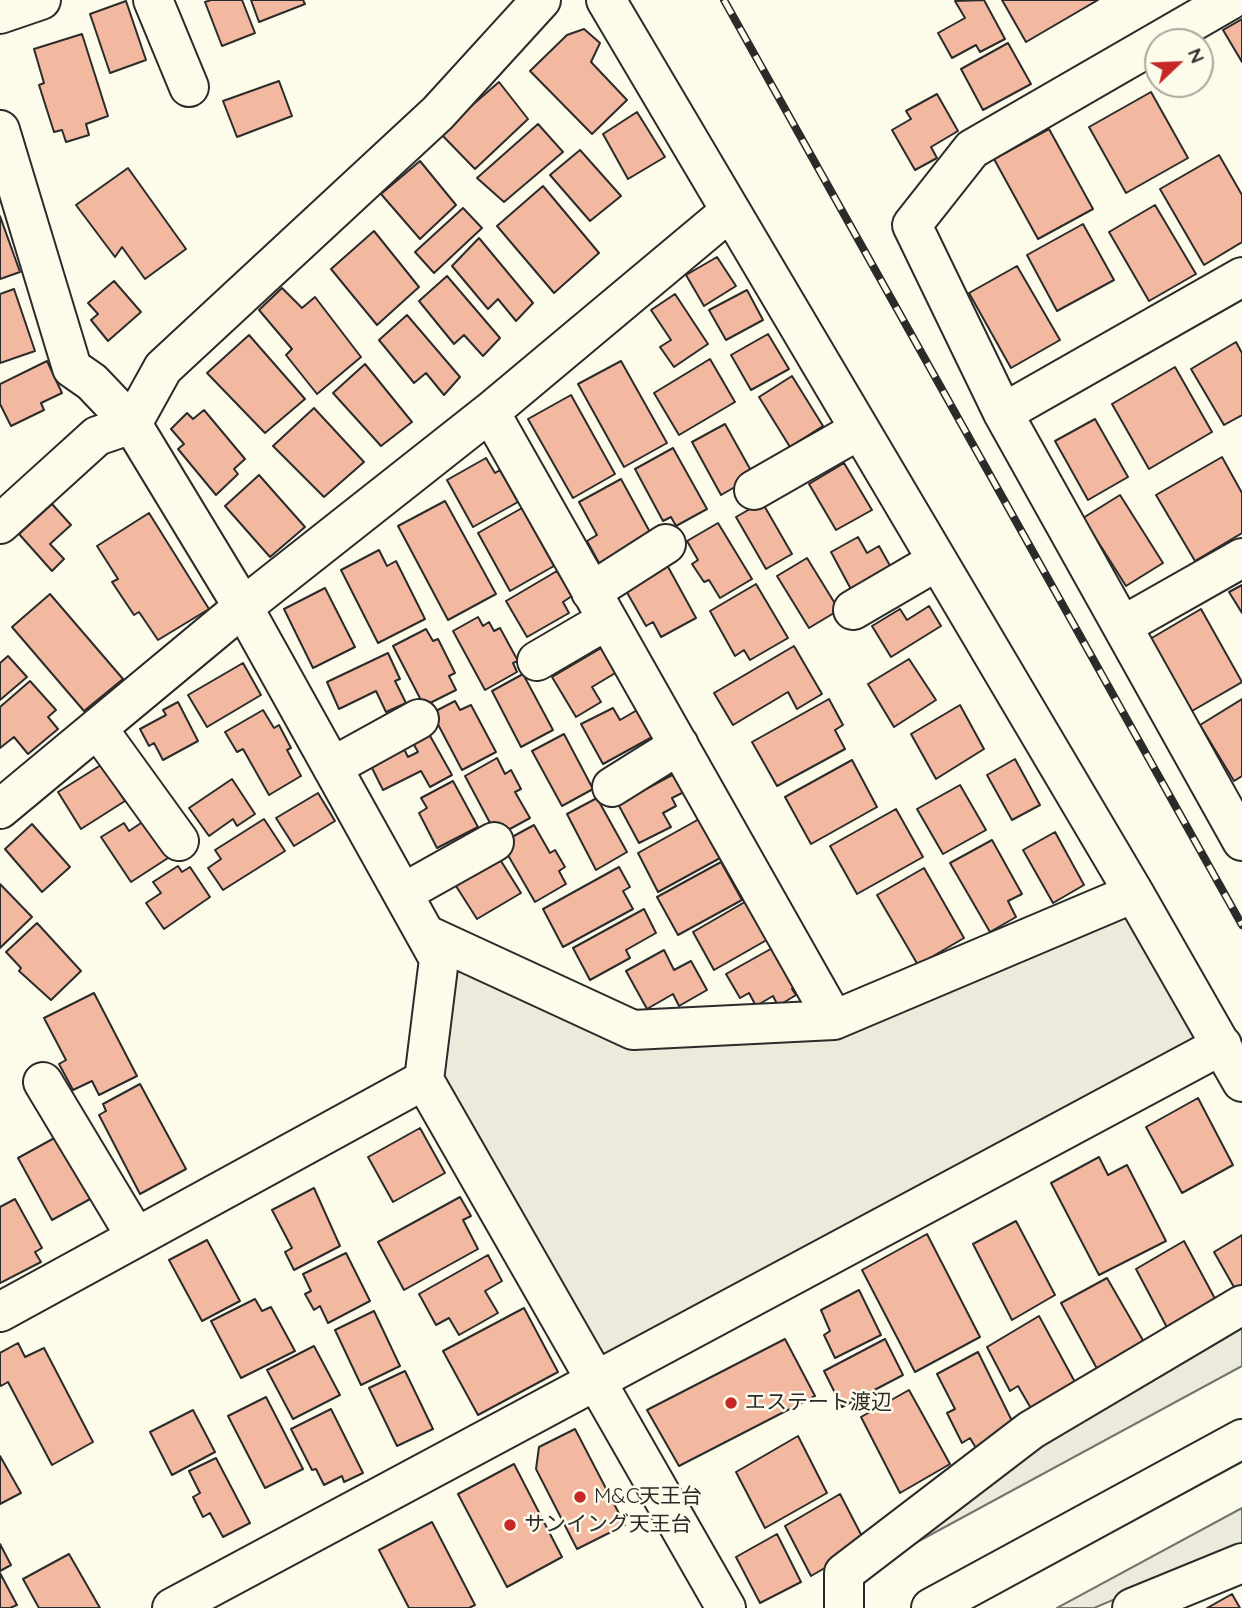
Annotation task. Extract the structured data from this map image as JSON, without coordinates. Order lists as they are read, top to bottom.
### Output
{
  "places": ["エステート渡辺", "M&C天王台", "サンイング天王台"],
  "north": "top right"
}
